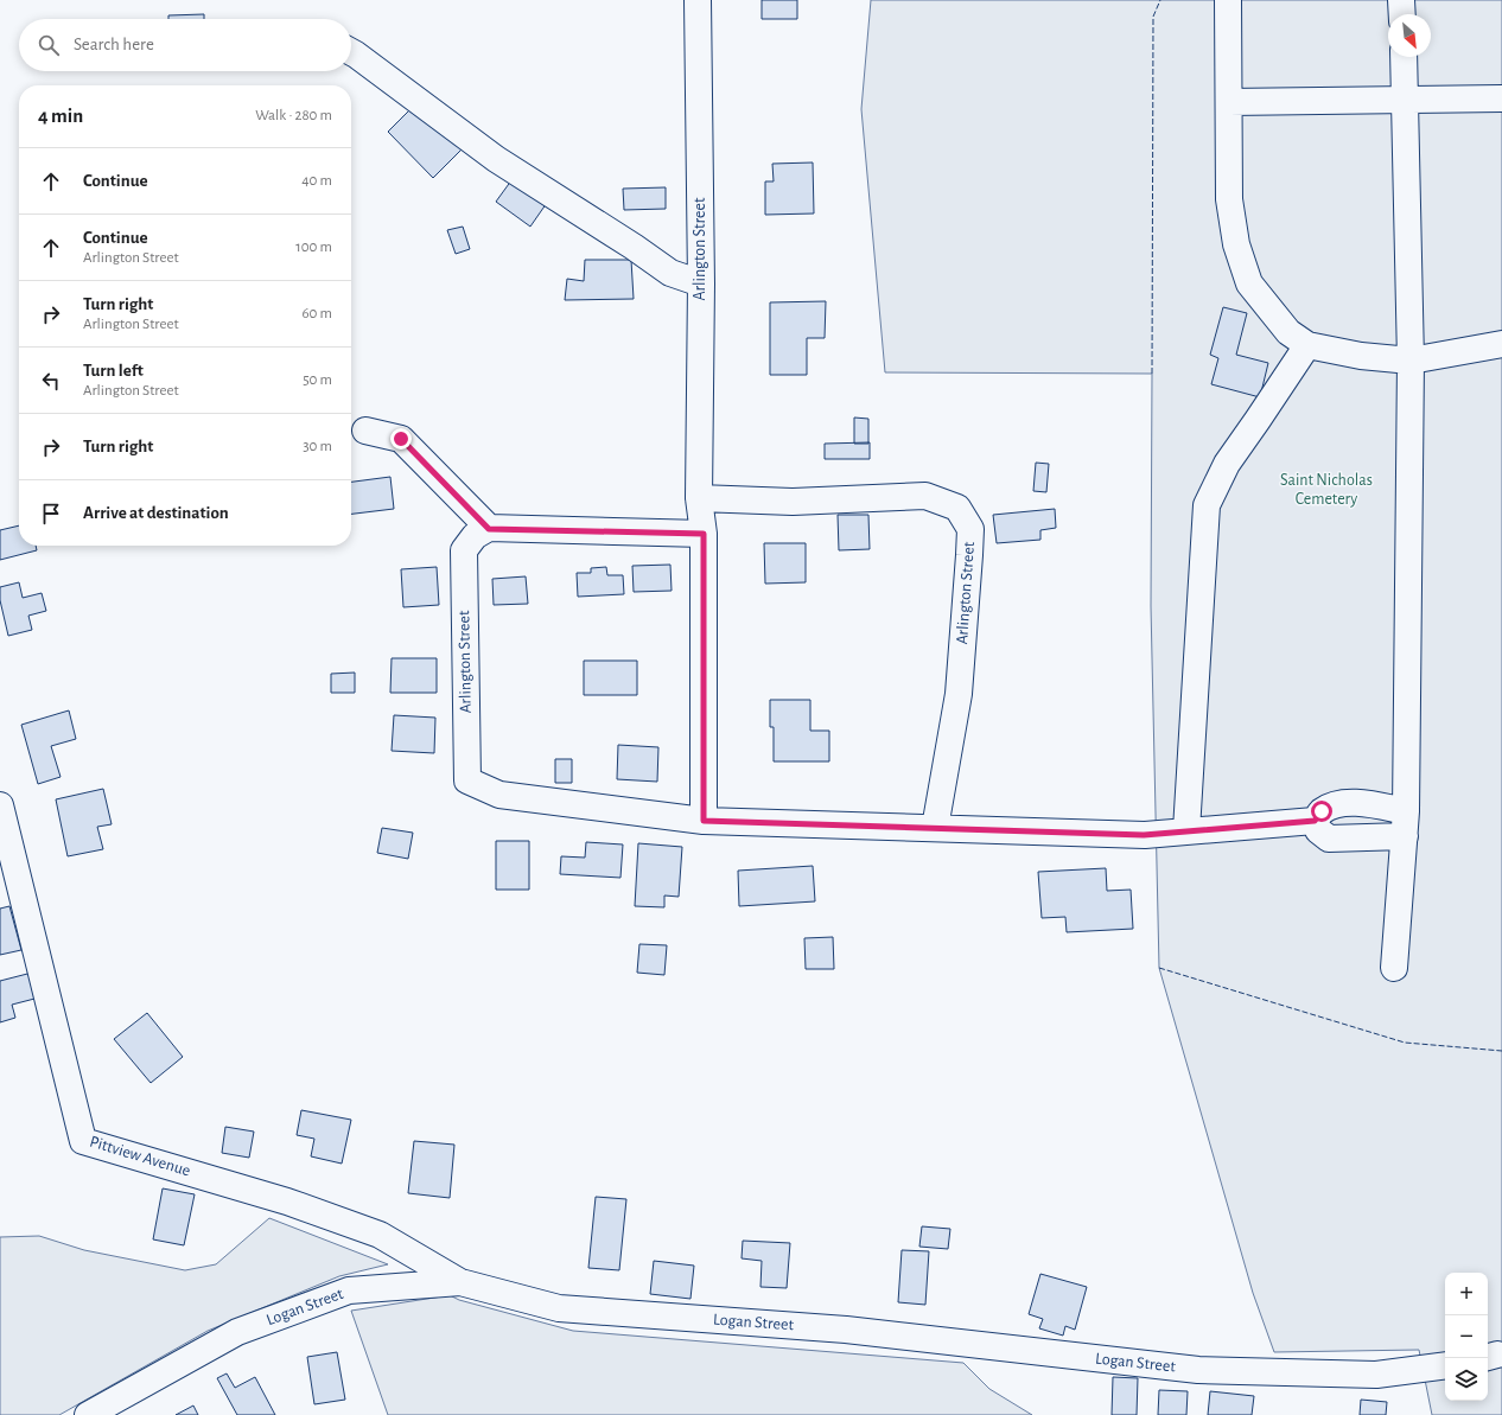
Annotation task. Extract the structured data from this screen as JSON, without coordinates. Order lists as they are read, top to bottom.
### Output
{
  "streets": {
    "street": ["Arlington Street", "Pittview Avenue", "Logan Street"]
  },
  "crossings": [
    ["Pittview Avenue", "Logan Street"]
  ],
  "parks": ["Saint Nicholas Cemetery"],
  "north": "bottom right",
  "page": {
    "search": "Search here",
    "heading": ["4 min", "Walk · 280 m"],
    "list": [
      ["Continue", "40 m"],
      ["Continue", "Arlington Street", "100 m"],
      ["Turn right", "Arlington Street", "60 m"],
      ["Turn left", "Arlington Street", "50 m"],
      ["Turn right", "30 m"],
      "Arrive at destination"
    ],
    "map_buttons": ["+", "−"]
  }
}
